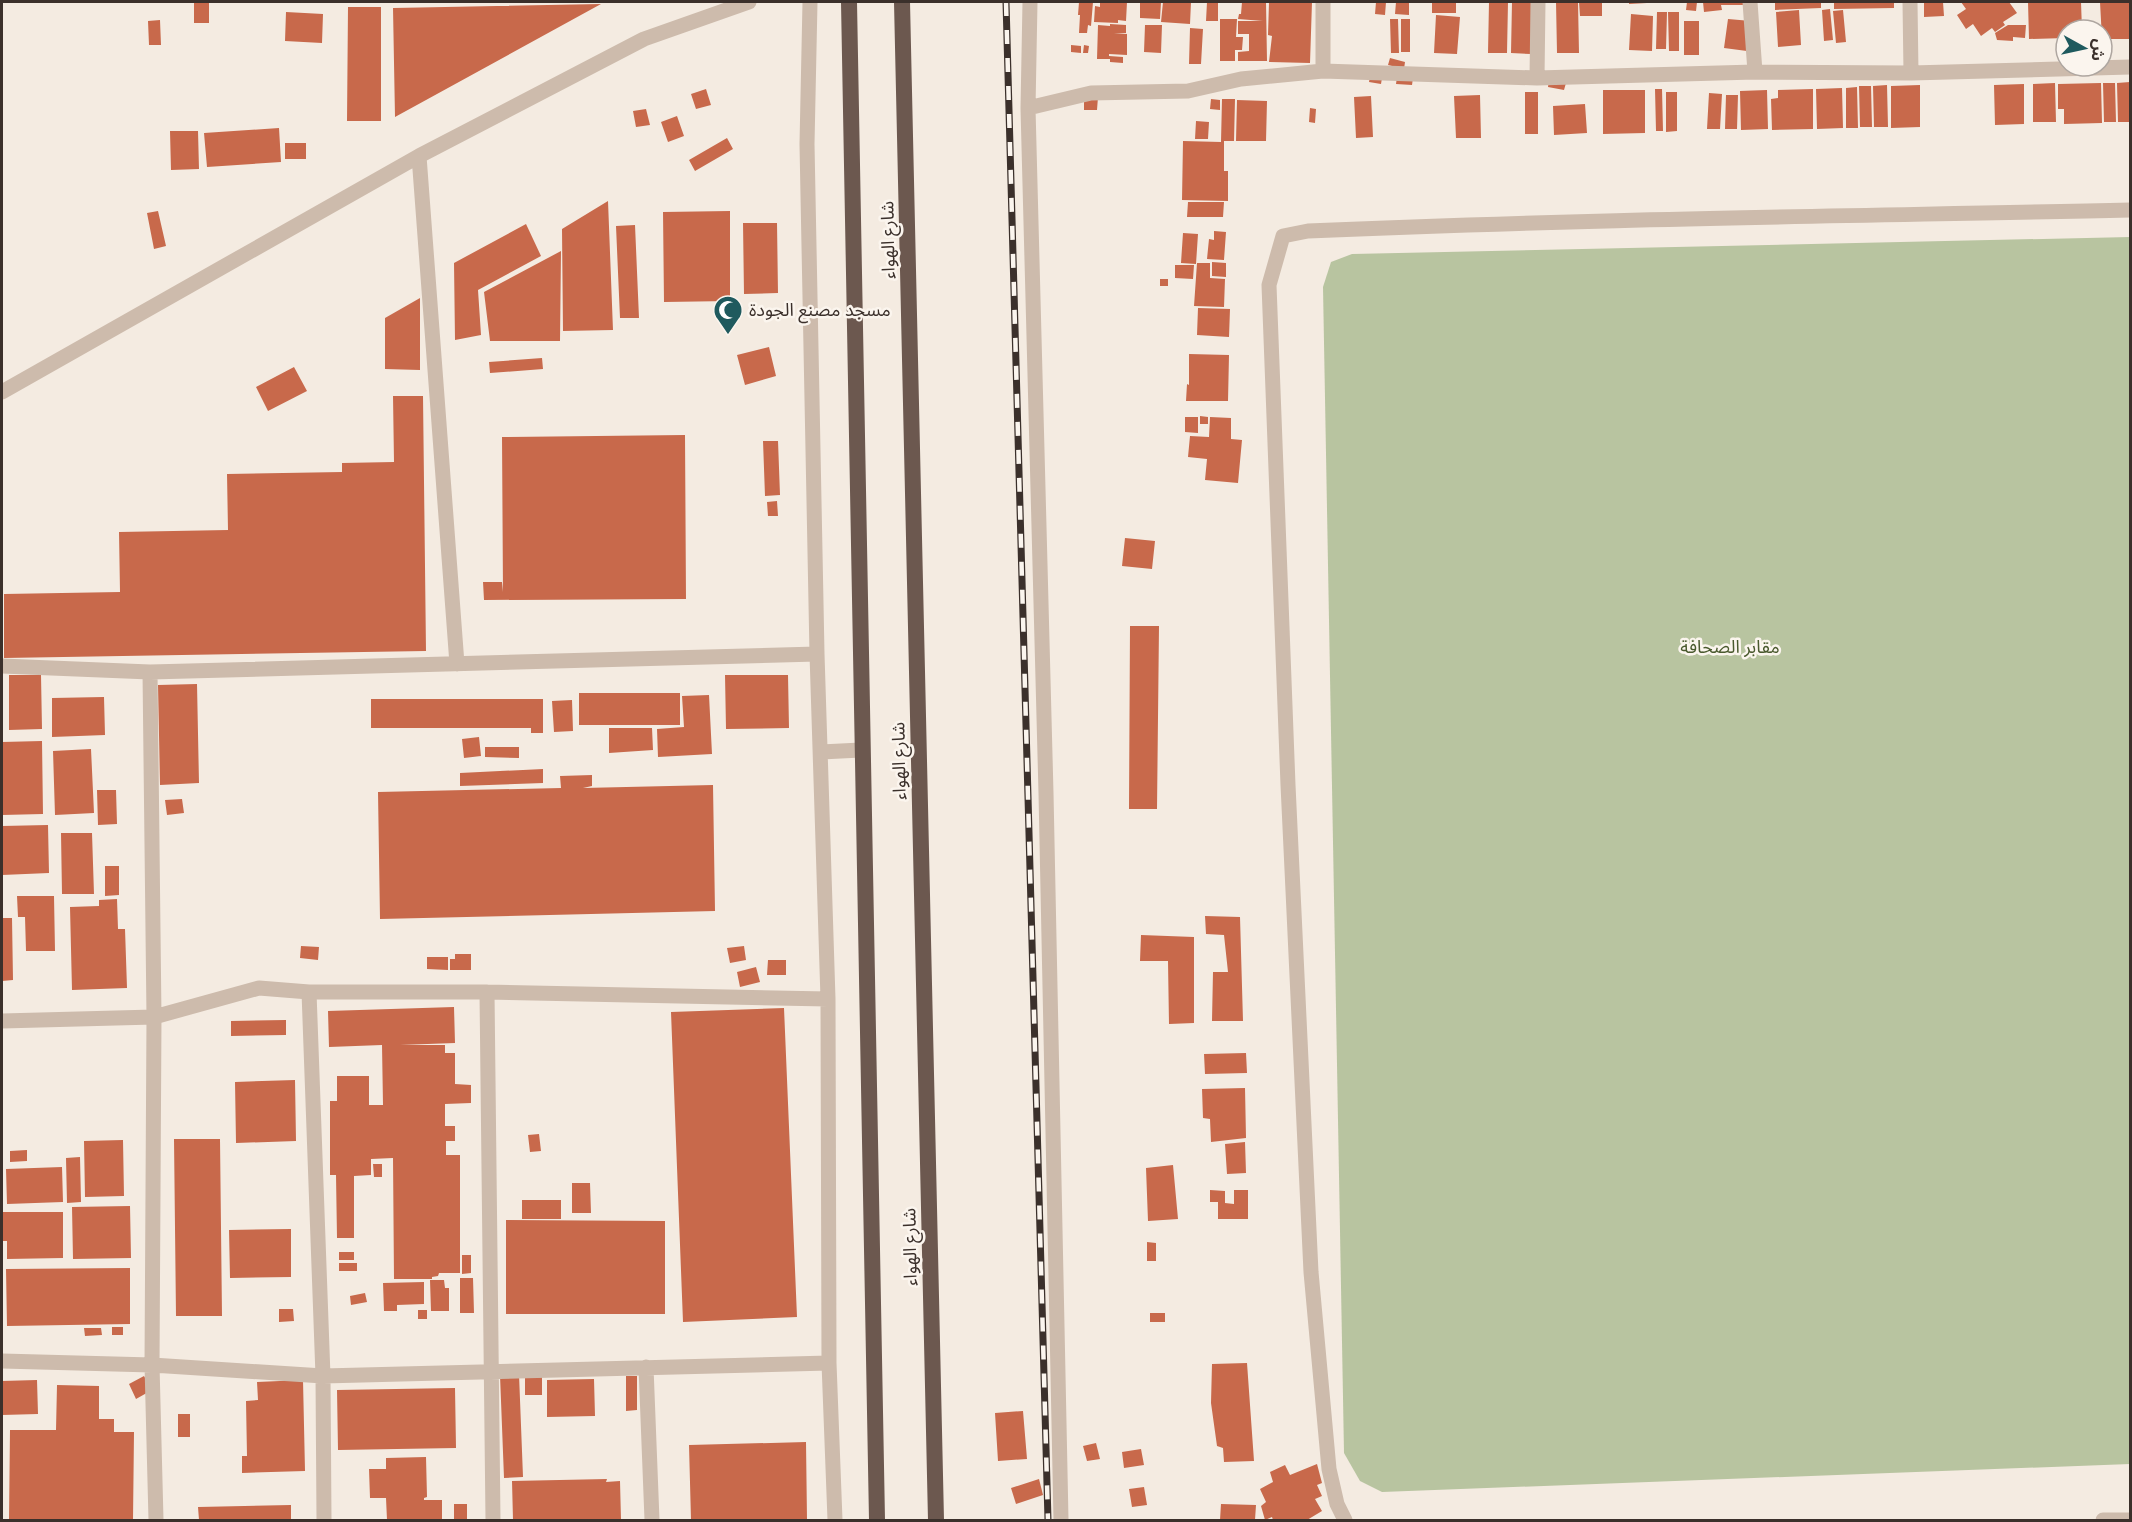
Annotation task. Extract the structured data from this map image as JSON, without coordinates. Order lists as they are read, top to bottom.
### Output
{
  "streets": {
    "highway": ["شارع الهواء"]
  },
  "parks": ["مقابر الصحافة"],
  "places": {
    "mosque": ["مسجد مصنع الجودة"]
  },
  "north": "right"
}
